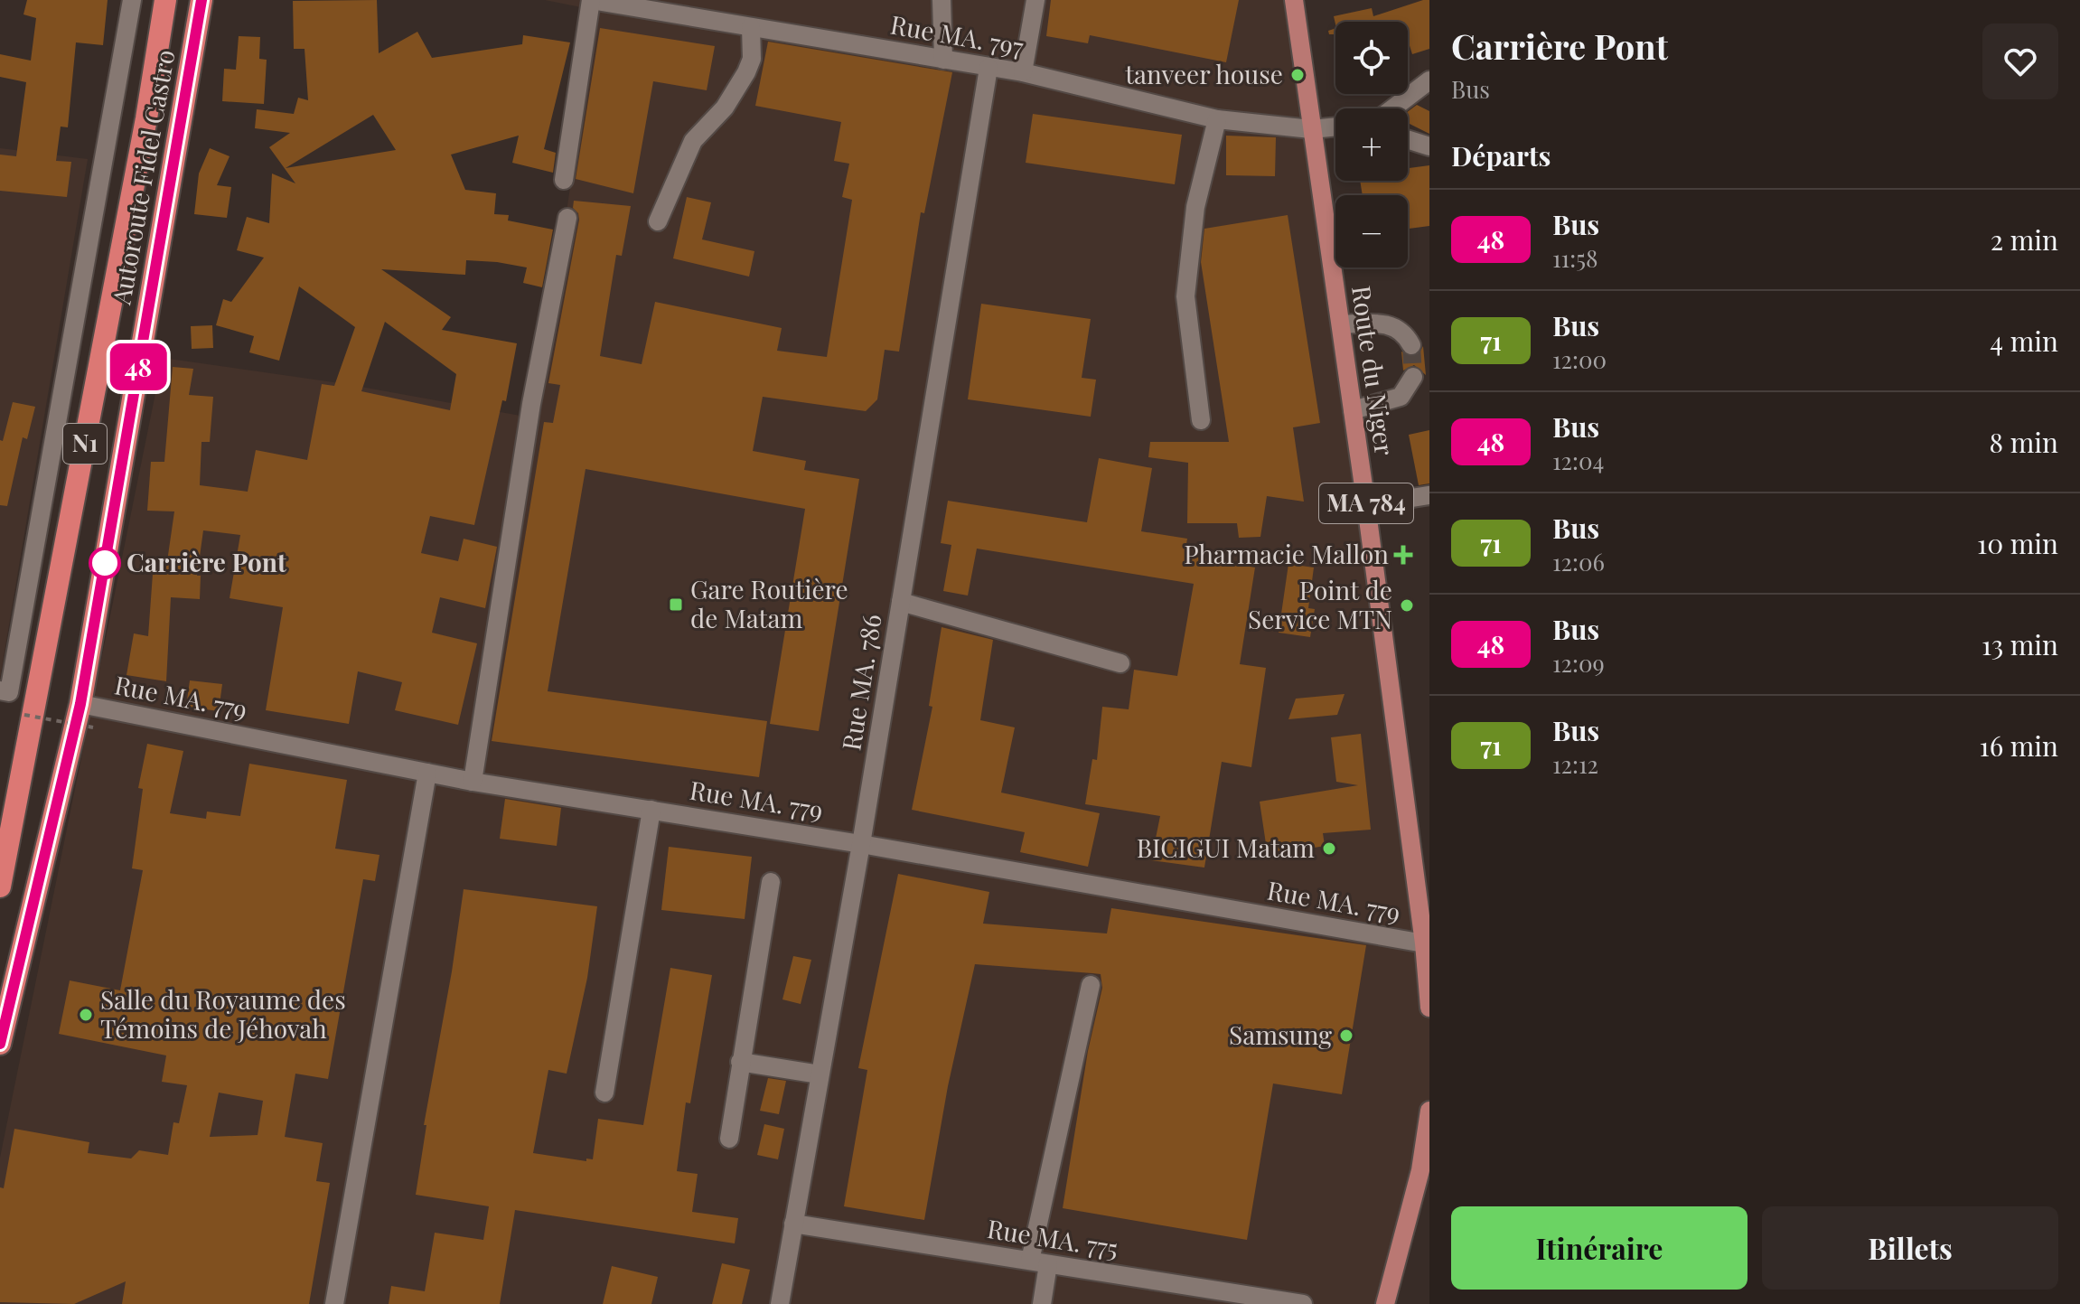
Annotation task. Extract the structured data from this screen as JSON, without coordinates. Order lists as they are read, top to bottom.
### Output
{
  "streets": {
    "highway": ["Autoroute Fidel Castro", "N1"],
    "main road": ["Route du Niger", "MA 784"],
    "street": [
      "Rue MA. 797",
      "Rue MA. 786",
      "Rue MA. 779",
      "Rue MA. 775"
    ]
  },
  "crossings": [
    ["Rue MA. 797", "Route du Niger"],
    ["Rue MA. 797", "Rue MA. 786"],
    ["Autoroute Fidel Castro", "Rue MA. 779"],
    ["Route du Niger", "Rue MA. 779"],
    ["Rue MA. 786", "Rue MA. 779"],
    ["Rue MA. 786", "Rue MA. 775"]
  ],
  "places": {
    "other": [
      "tanveer house",
      "Carrière Pont",
      "Point de Service MTN",
      "BICIGUI Matam",
      "Salle du Royaume des Témoins de Jéhovah",
      "Samsung"
    ],
    "health": ["Pharmacie Mallon"],
    "transit": ["Gare Routière de Matam"]
  },
  "lines": ["bus line 48"],
  "page": {
    "on_map": "48",
    "heading": [
      ["Carrière Pont", "Bus"],
      "Départs"
    ],
    "map_buttons": ["+", "−"],
    "list": [
      {
        "mark": "48",
        "name": "Bus",
        "note": "11:58",
        "value": "2 min"
      },
      {
        "mark": "71",
        "name": "Bus",
        "note": "12:00",
        "value": "4 min"
      },
      {
        "mark": "48",
        "name": "Bus",
        "note": "12:04",
        "value": "8 min"
      },
      {
        "mark": "71",
        "name": "Bus",
        "note": "12:06",
        "value": "10 min"
      },
      {
        "mark": "48",
        "name": "Bus",
        "note": "12:09",
        "value": "13 min"
      },
      {
        "mark": "71",
        "name": "Bus",
        "note": "12:12",
        "value": "16 min"
      }
    ],
    "buttons": ["Itinéraire", "Billets"]
  }
}
